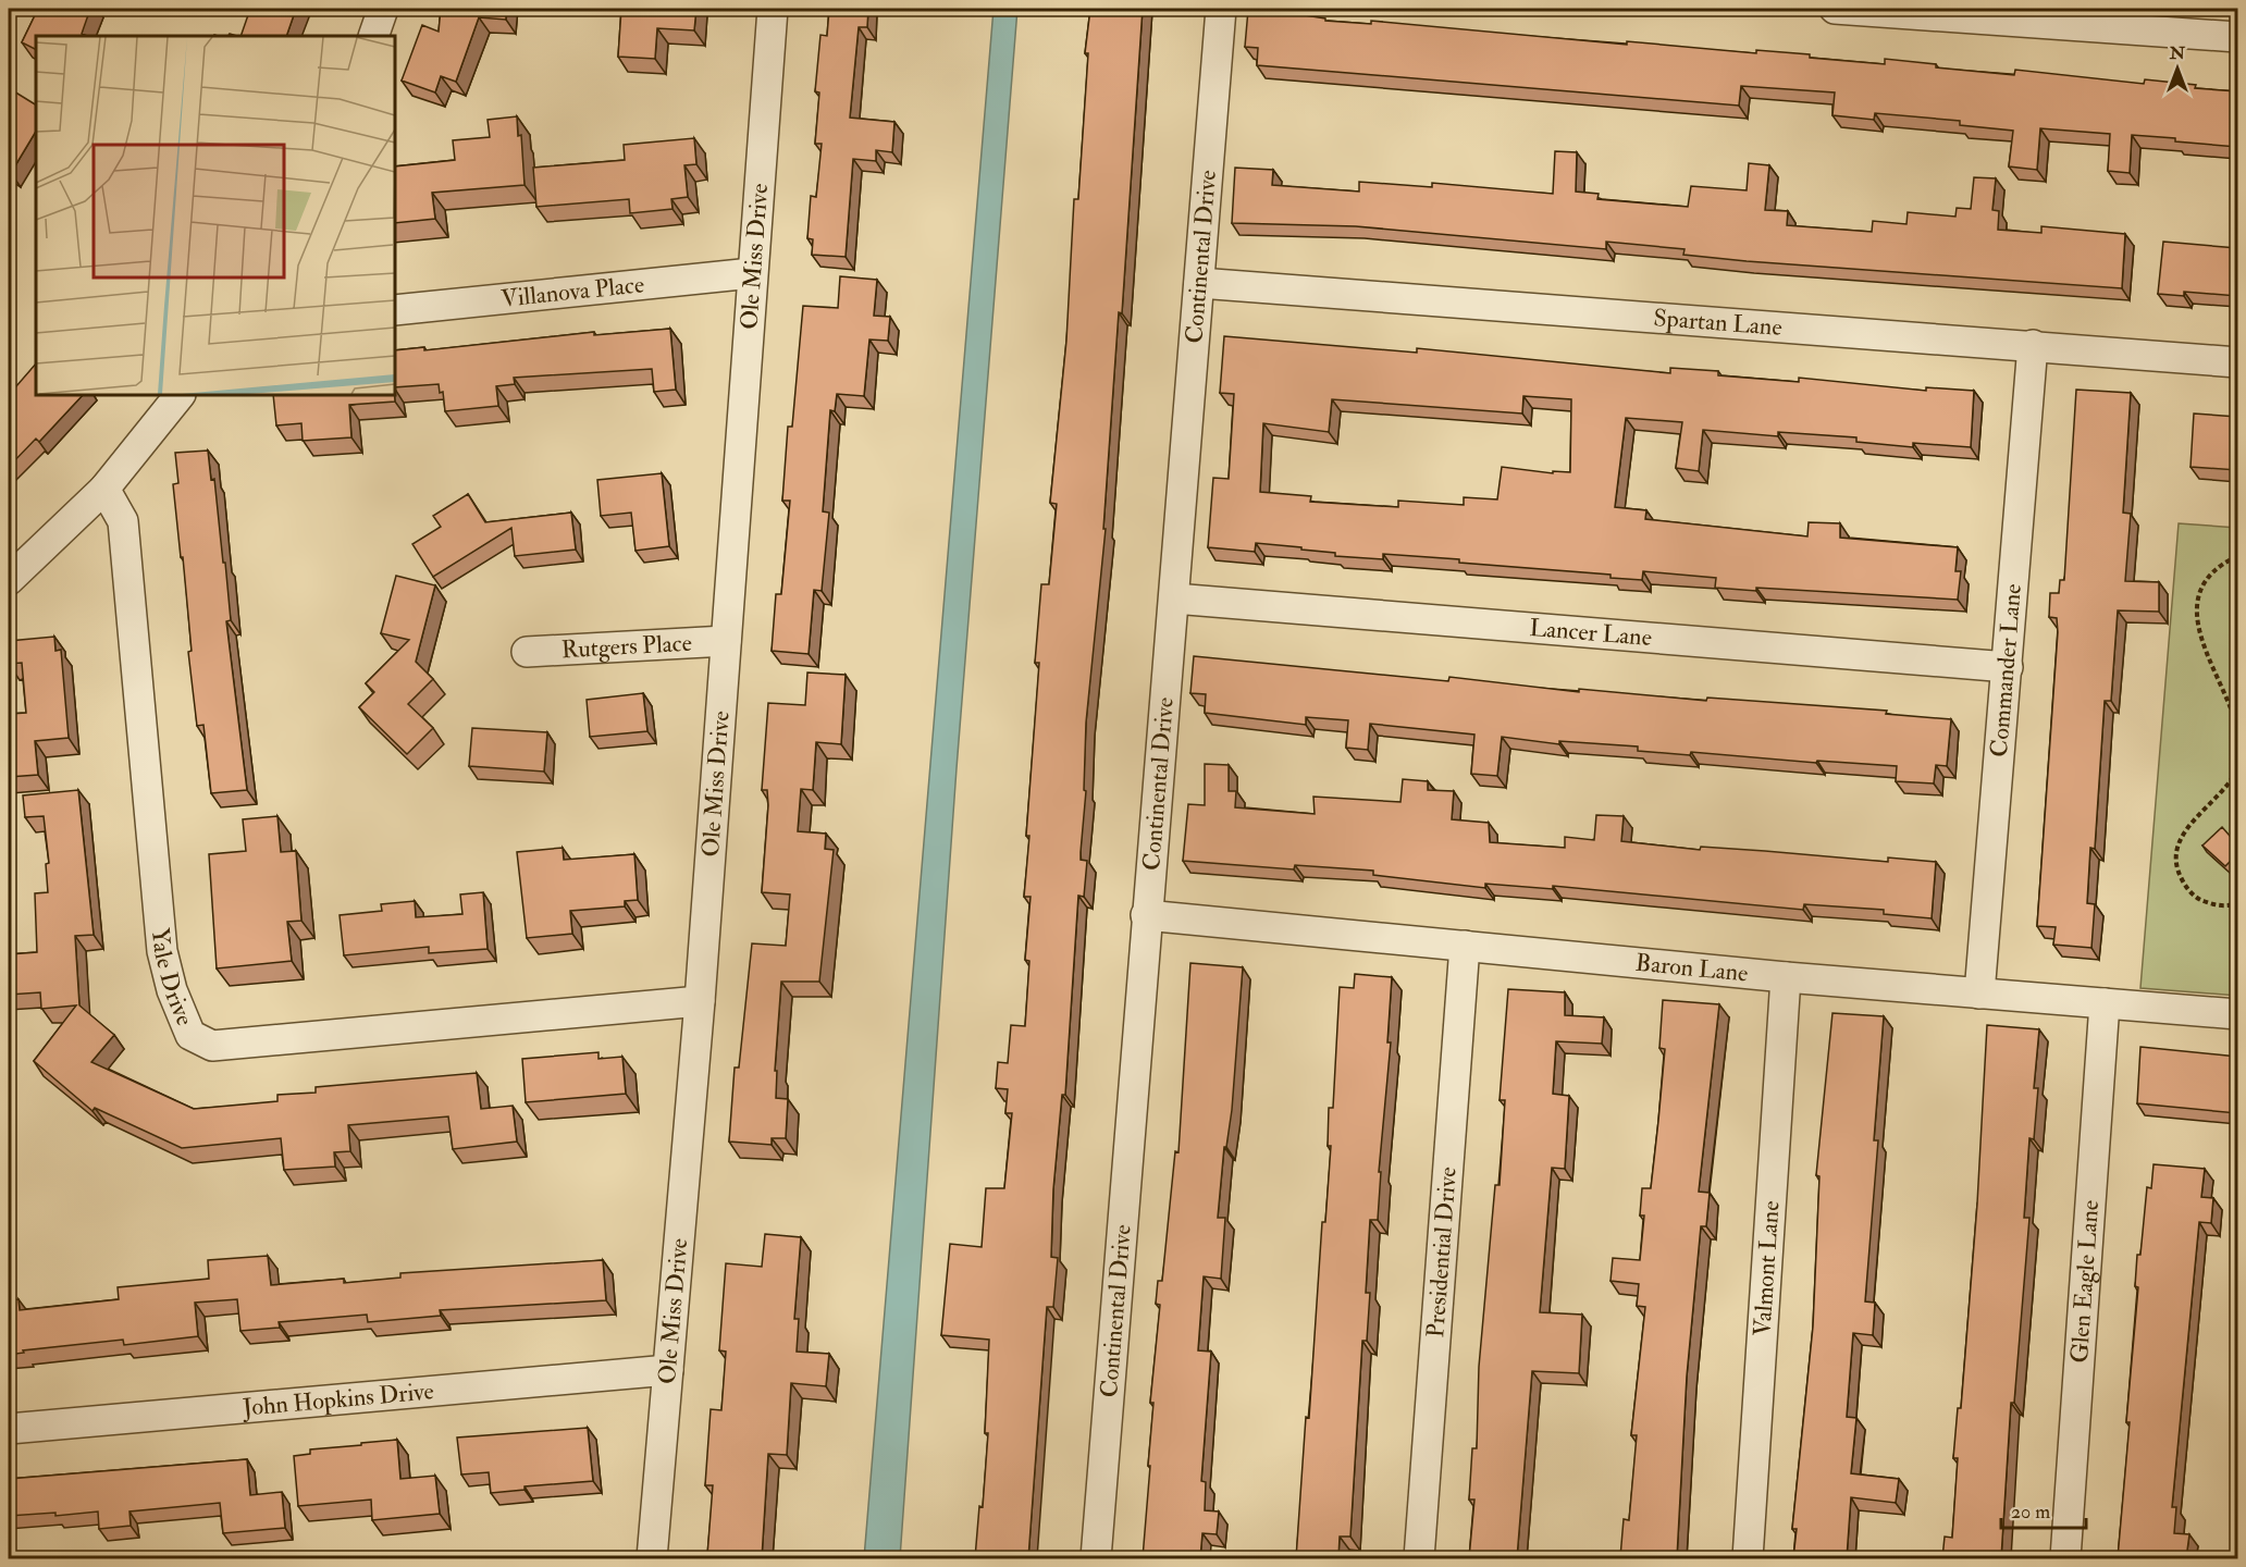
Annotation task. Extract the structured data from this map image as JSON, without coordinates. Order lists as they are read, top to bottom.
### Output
{
  "streets": {
    "street": [
      "Ole Miss Drive",
      "Continental Drive",
      "Villanova Place",
      "Spartan Lane",
      "Lancer Lane",
      "Rutgers Place",
      "Commander Lane",
      "Baron Lane",
      "Yale Drive",
      "Presidential Drive",
      "Valmont Lane",
      "Glen Eagle Lane",
      "John Hopkins Drive"
    ]
  },
  "crossings": [
    ["Ole Miss Drive", "Villanova Place"],
    ["Ole Miss Drive", "Rutgers Place"],
    ["Ole Miss Drive", "Yale Drive"],
    ["Ole Miss Drive", "John Hopkins Drive"],
    ["Continental Drive", "Spartan Lane"],
    ["Continental Drive", "Lancer Lane"],
    ["Continental Drive", "Baron Lane"],
    ["Spartan Lane", "Commander Lane"],
    ["Lancer Lane", "Commander Lane"],
    ["Commander Lane", "Baron Lane"],
    ["Baron Lane", "Presidential Drive"],
    ["Baron Lane", "Valmont Lane"],
    ["Baron Lane", "Glen Eagle Lane"]
  ],
  "scale_bar": "20 m",
  "north": "top"
}
